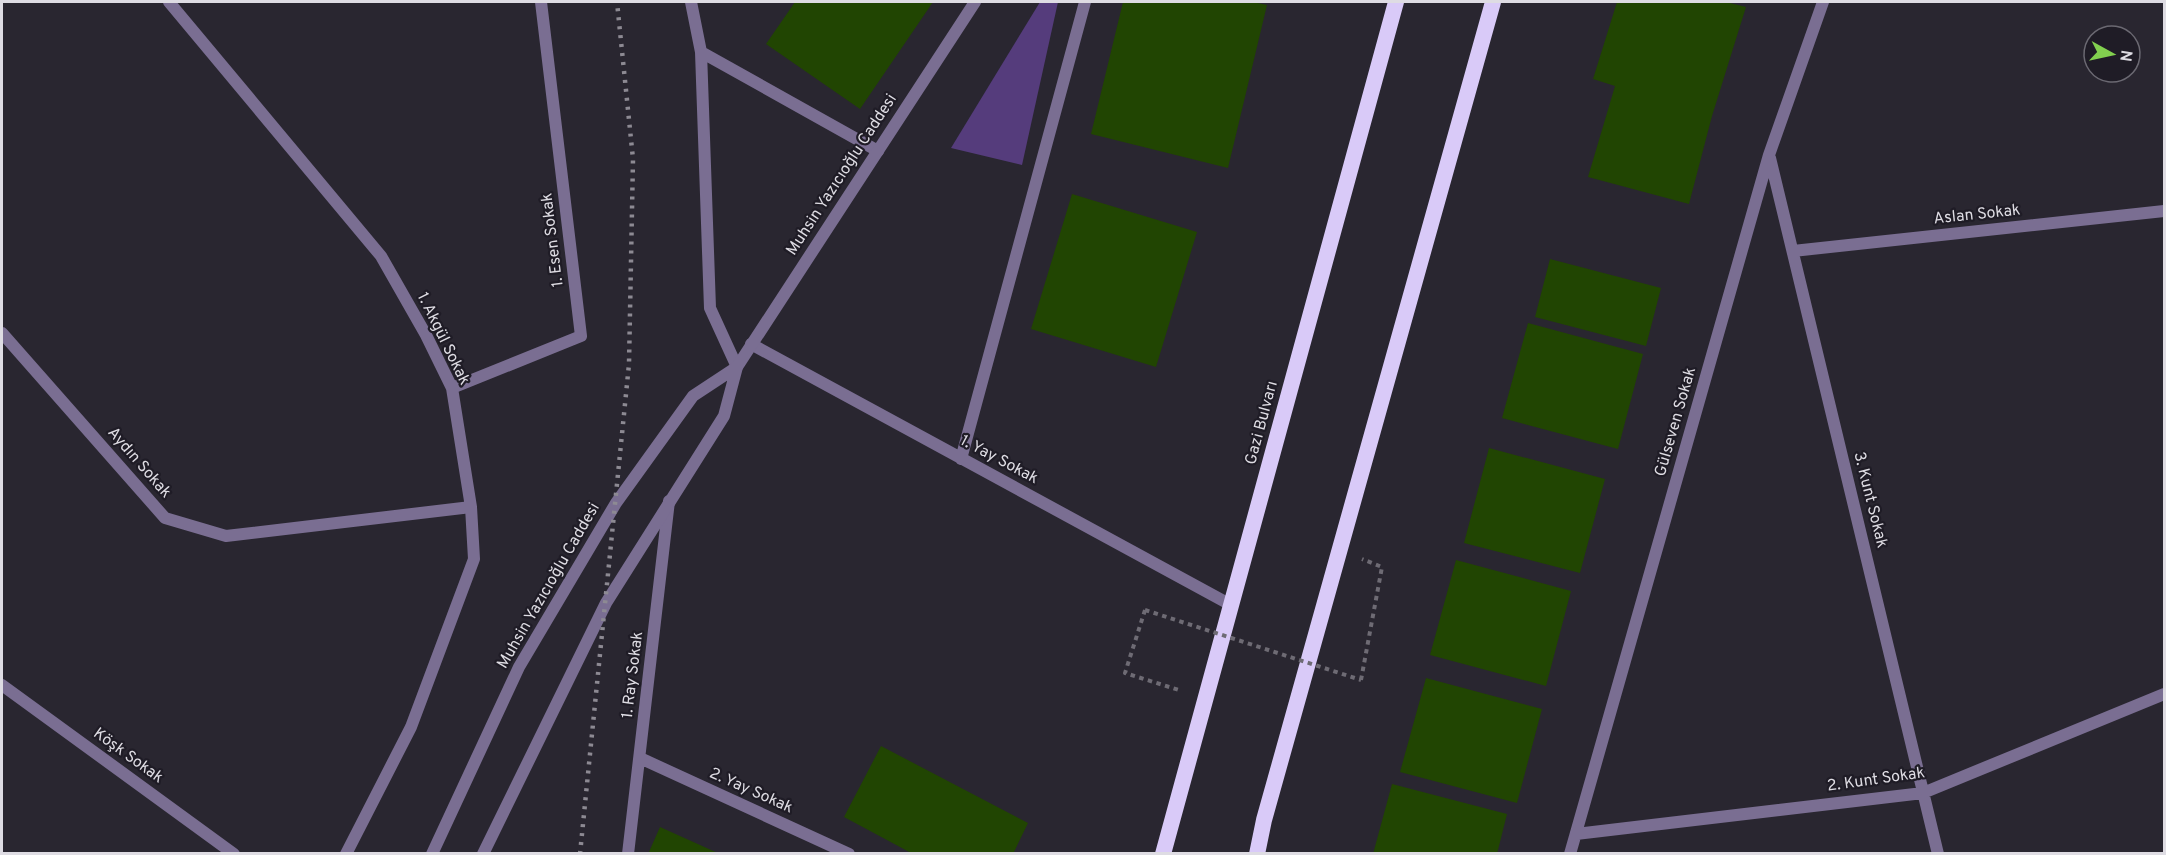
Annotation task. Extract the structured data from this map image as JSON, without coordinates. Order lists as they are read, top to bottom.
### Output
{
  "streets": {
    "highway": ["Gazi Bulvarı"],
    "street": [
      "Muhsin Yazıcıoğlu Caddesi",
      "Aslan Sokak",
      "1. Esen Sokak",
      "1. Akgül Sokak",
      "Gülseven Sokak",
      "1. Yay Sokak",
      "Aydın Sokak",
      "3. Kunt Sokak",
      "1. Ray Sokak",
      "Köşk Sokak",
      "2. Kunt Sokak",
      "2. Yay Sokak"
    ]
  },
  "crossings": [
    ["Muhsin Yazıcıoğlu Caddesi", "1. Yay Sokak"],
    ["Muhsin Yazıcıoğlu Caddesi", "1. Ray Sokak"],
    ["Aslan Sokak", "3. Kunt Sokak"],
    ["1. Esen Sokak", "1. Akgül Sokak"],
    ["1. Akgül Sokak", "Aydın Sokak"],
    ["Gülseven Sokak", "3. Kunt Sokak"],
    ["Gülseven Sokak", "2. Kunt Sokak"],
    ["Gazi Bulvarı", "1. Yay Sokak"],
    ["3. Kunt Sokak", "2. Kunt Sokak"],
    ["1. Ray Sokak", "2. Yay Sokak"]
  ],
  "north": "right"
}
